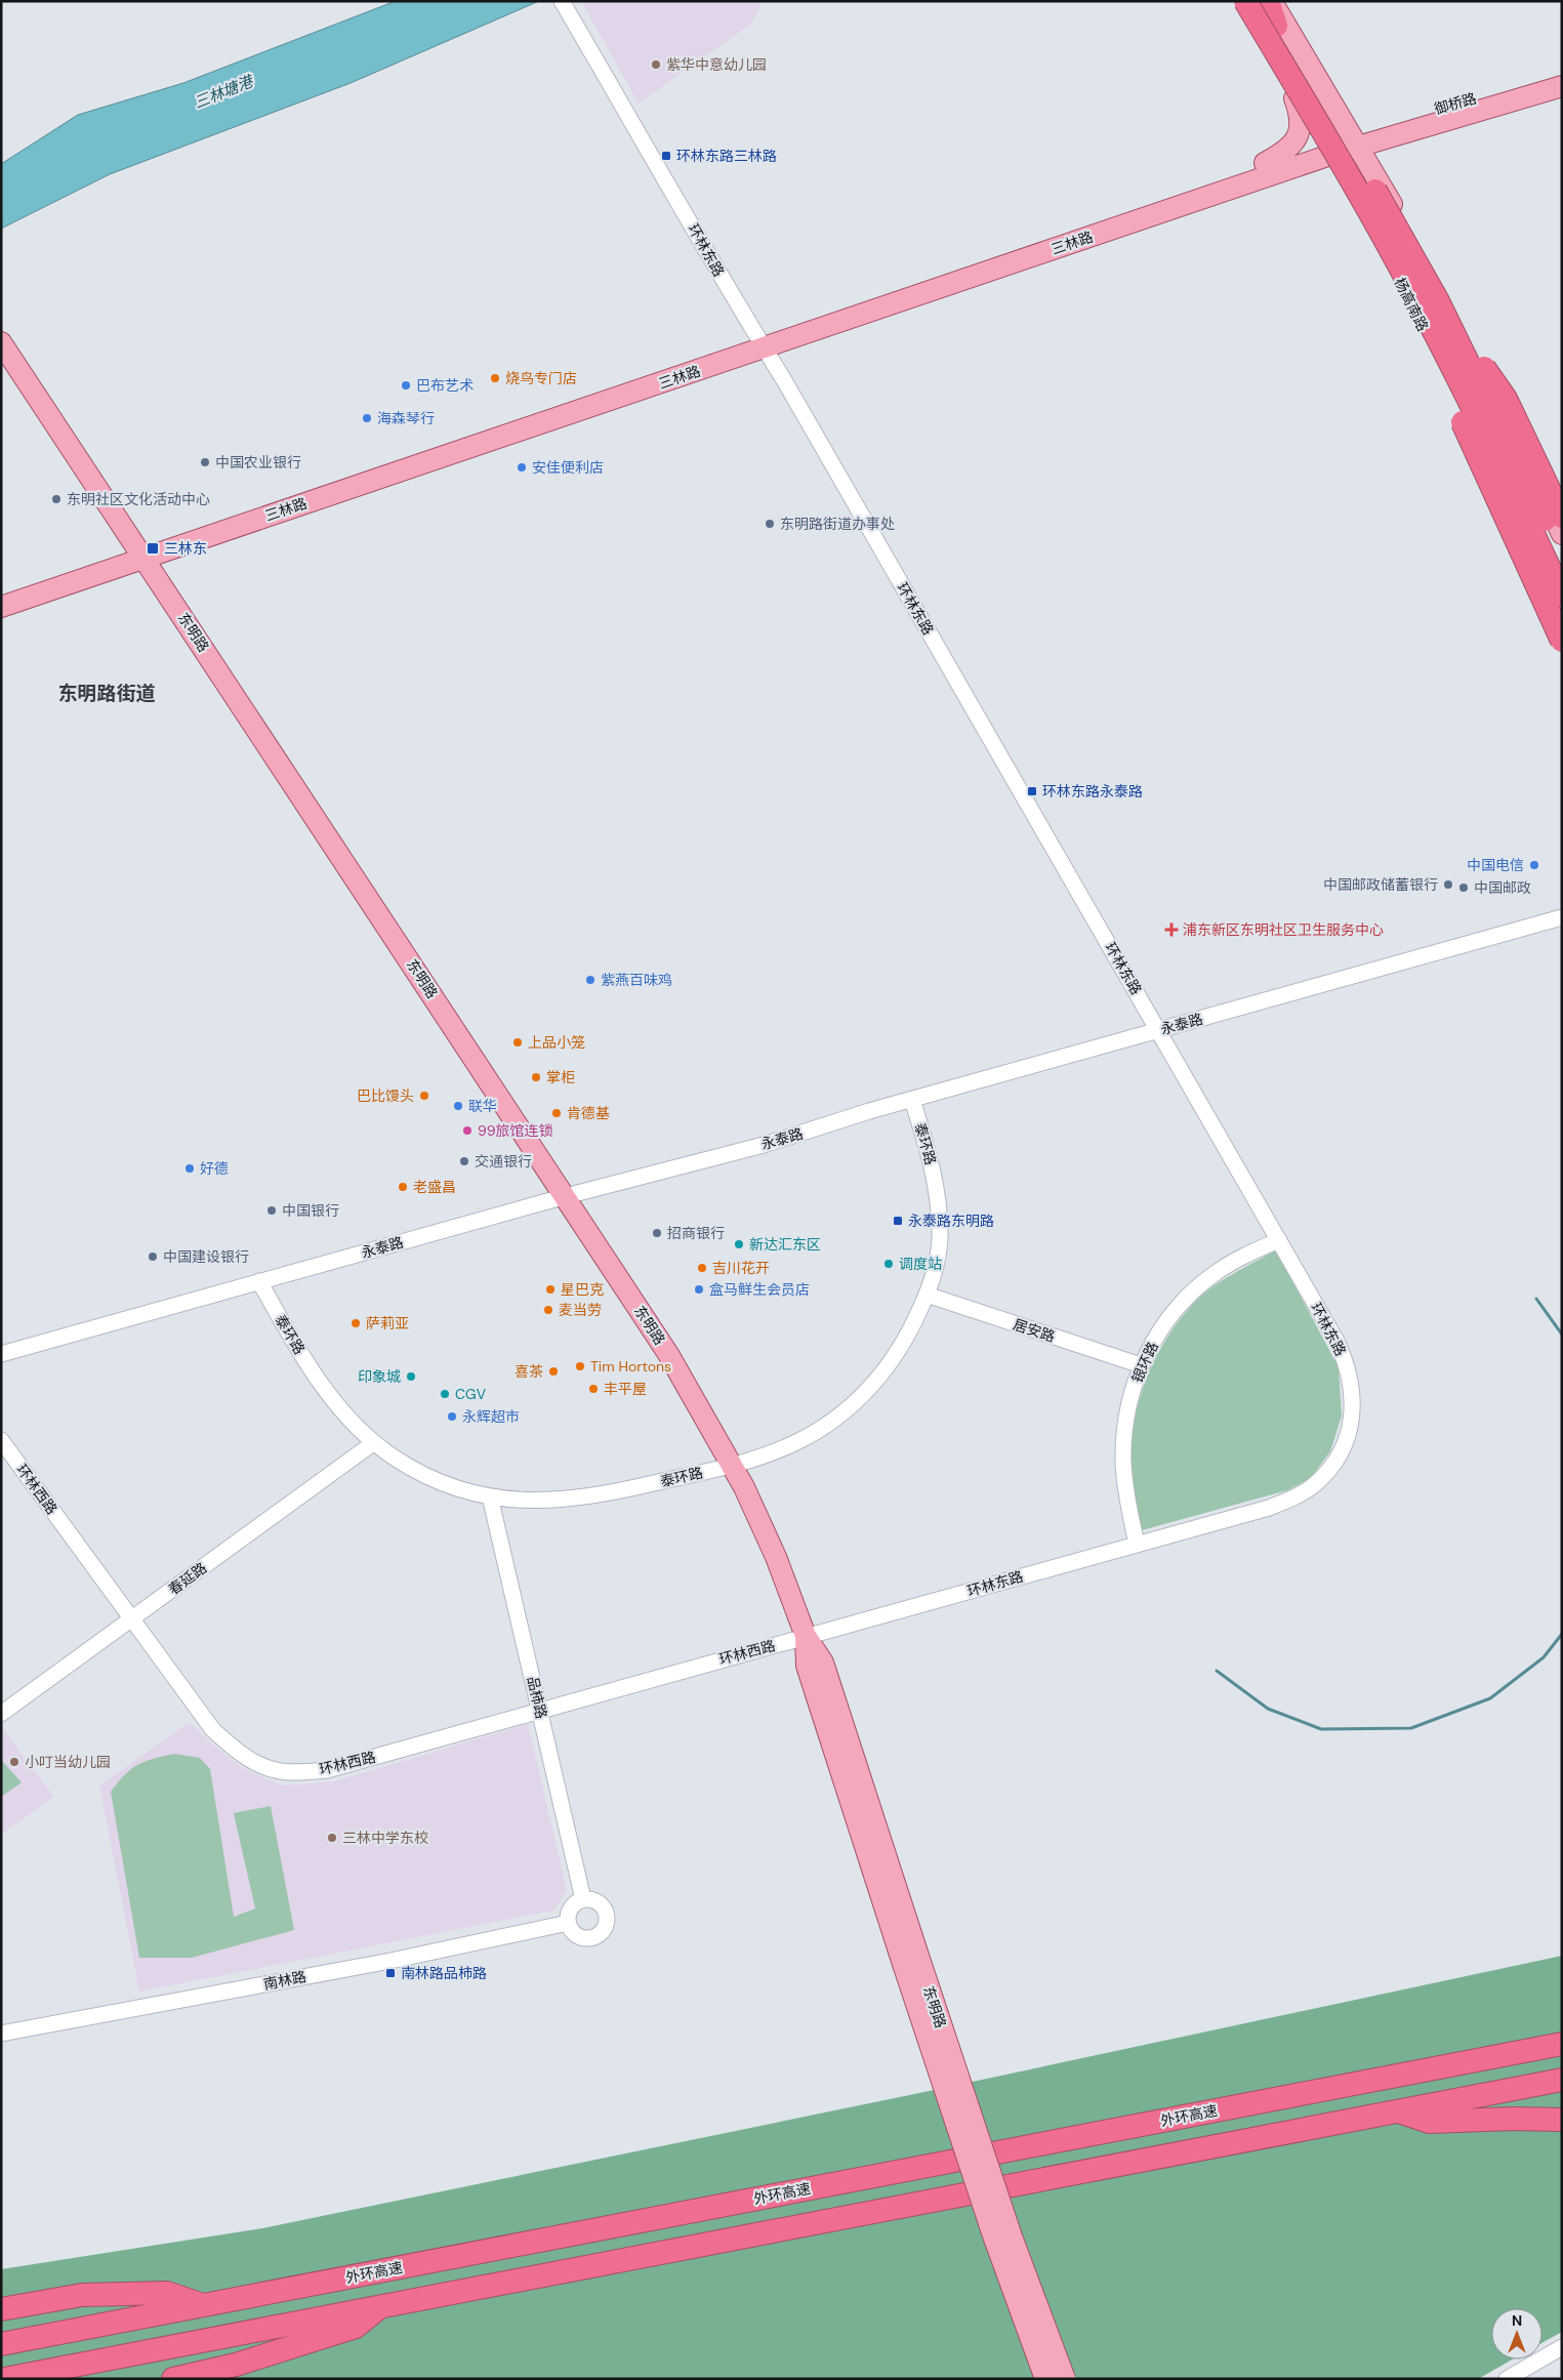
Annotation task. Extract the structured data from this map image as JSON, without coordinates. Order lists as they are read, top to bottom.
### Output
{
  "streets": {
    "highway": ["杨高南路", "外环高速"],
    "main road": ["御桥路", "三林路", "东明路"],
    "street": [
      "环林东路",
      "永泰路",
      "泰环路",
      "居安路",
      "银环路",
      "环林西路",
      "春延路",
      "品柿路",
      "南林路"
    ]
  },
  "crossings": [
    ["御桥路", "三林路"],
    ["御桥路", "杨高南路"],
    ["三林路", "环林东路"],
    ["三林路", "杨高南路"],
    ["三林路", "东明路"],
    ["环林东路", "东明路"],
    ["环林东路", "永泰路"],
    ["环林东路", "银环路"],
    ["环林东路", "环林西路"],
    ["东明路", "永泰路"],
    ["东明路", "泰环路"],
    ["东明路", "环林西路"],
    ["永泰路", "泰环路"],
    ["泰环路", "居安路"],
    ["泰环路", "春延路"],
    ["泰环路", "品柿路"],
    ["居安路", "银环路"],
    ["环林西路", "春延路"],
    ["环林西路", "品柿路"],
    ["品柿路", "南林路"]
  ],
  "districts": ["东明路街道"],
  "water": ["三林塘港"],
  "places": {
    "other": [
      "紫华中意幼儿园",
      "烧鸟专门店",
      "巴布艺术",
      "海森琴行",
      "中国农业银行",
      "安佳便利店",
      "东明社区文化活动中心",
      "东明路街道办事处",
      "中国电信",
      "中国邮政储蓄银行",
      "中国邮政",
      "紫燕百味鸡",
      "上品小笼",
      "掌柜",
      "巴比馒头",
      "联华",
      "肯德基",
      "99旅馆连锁",
      "交通银行",
      "好德",
      "老盛昌",
      "中国银行",
      "招商银行",
      "新达汇东区",
      "中国建设银行",
      "调度站",
      "吉川花开",
      "星巴克",
      "盒马鲜生会员店",
      "麦当劳",
      "萨莉亚",
      "Tim Hortons",
      "喜茶",
      "印象城",
      "丰平屋",
      "CGV",
      "永辉超市",
      "小叮当幼儿园",
      "三林中学东校"
    ],
    "transit": [
      "环林东路三林路",
      "三林东",
      "环林东路永泰路",
      "永泰路东明路",
      "南林路品柿路"
    ],
    "health": ["浦东新区东明社区卫生服务中心"]
  },
  "north": "top"
}
